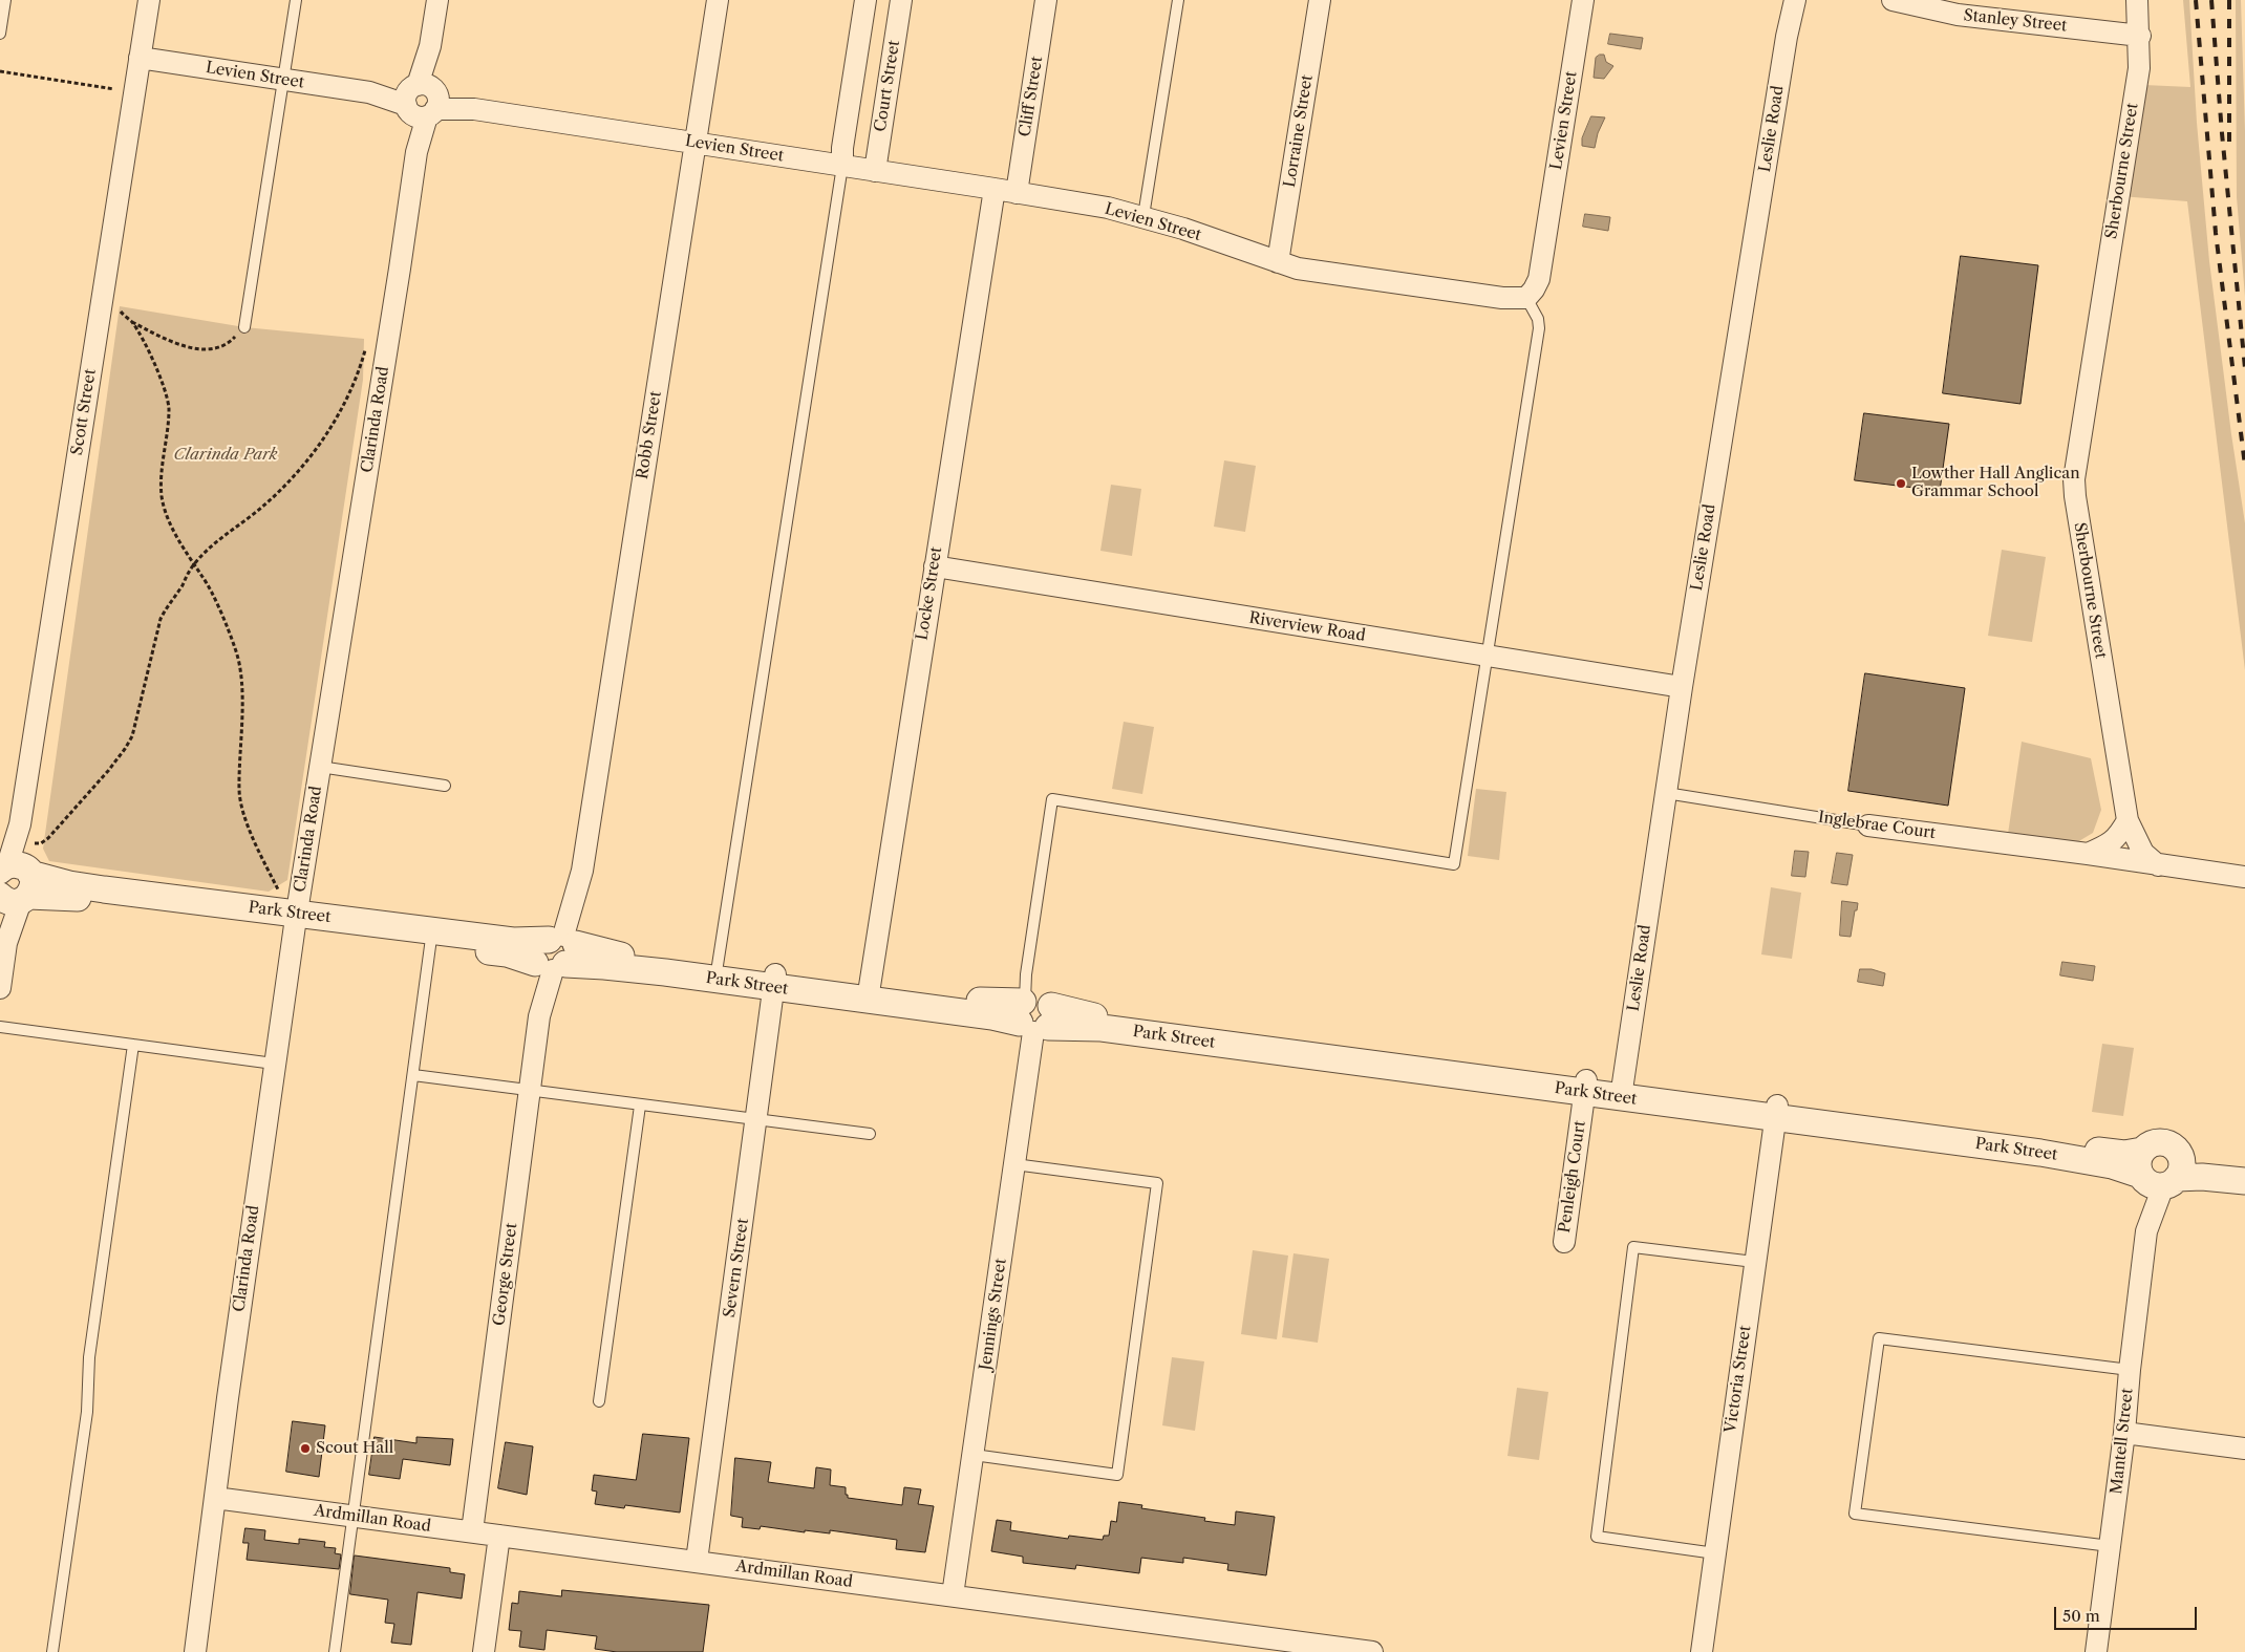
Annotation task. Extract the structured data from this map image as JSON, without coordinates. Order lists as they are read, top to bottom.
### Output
{
  "streets": {
    "street": [
      "Stanley Street",
      "Levien Street",
      "Court Street",
      "Cliff Street",
      "Leslie Road",
      "Lorraine Street",
      "Sherbourne Street",
      "Scott Street",
      "Clarinda Road",
      "Robb Street",
      "Locke Street",
      "Riverview Road",
      "Inglebrae Court",
      "Park Street",
      "Penleigh Court",
      "Severn Street",
      "George Street",
      "Jennings Street",
      "Victoria Street",
      "Mantell Street",
      "Ardmillan Road"
    ]
  },
  "crossings": [
    ["Stanley Street", "Sherbourne Street"],
    ["Levien Street", "Court Street"],
    ["Levien Street", "Cliff Street"],
    ["Levien Street", "Lorraine Street"],
    ["Levien Street", "Scott Street"],
    ["Levien Street", "Clarinda Road"],
    ["Levien Street", "Robb Street"],
    ["Levien Street", "Locke Street"],
    ["Leslie Road", "Riverview Road"],
    ["Leslie Road", "Inglebrae Court"],
    ["Leslie Road", "Park Street"],
    ["Sherbourne Street", "Inglebrae Court"],
    ["Scott Street", "Park Street"],
    ["Clarinda Road", "Park Street"],
    ["Clarinda Road", "Ardmillan Road"],
    ["Robb Street", "Park Street"],
    ["Robb Street", "George Street"],
    ["Locke Street", "Riverview Road"],
    ["Locke Street", "Park Street"],
    ["Park Street", "Penleigh Court"],
    ["Park Street", "Severn Street"],
    ["Park Street", "George Street"],
    ["Park Street", "Jennings Street"],
    ["Park Street", "Victoria Street"],
    ["Park Street", "Mantell Street"],
    ["Severn Street", "Ardmillan Road"],
    ["George Street", "Ardmillan Road"],
    ["Jennings Street", "Ardmillan Road"]
  ],
  "parks": ["Clarinda Park"],
  "places": ["Lowther Hall Anglican Grammar School", "Scout Hall"],
  "scale_bar": "50 m"
}
